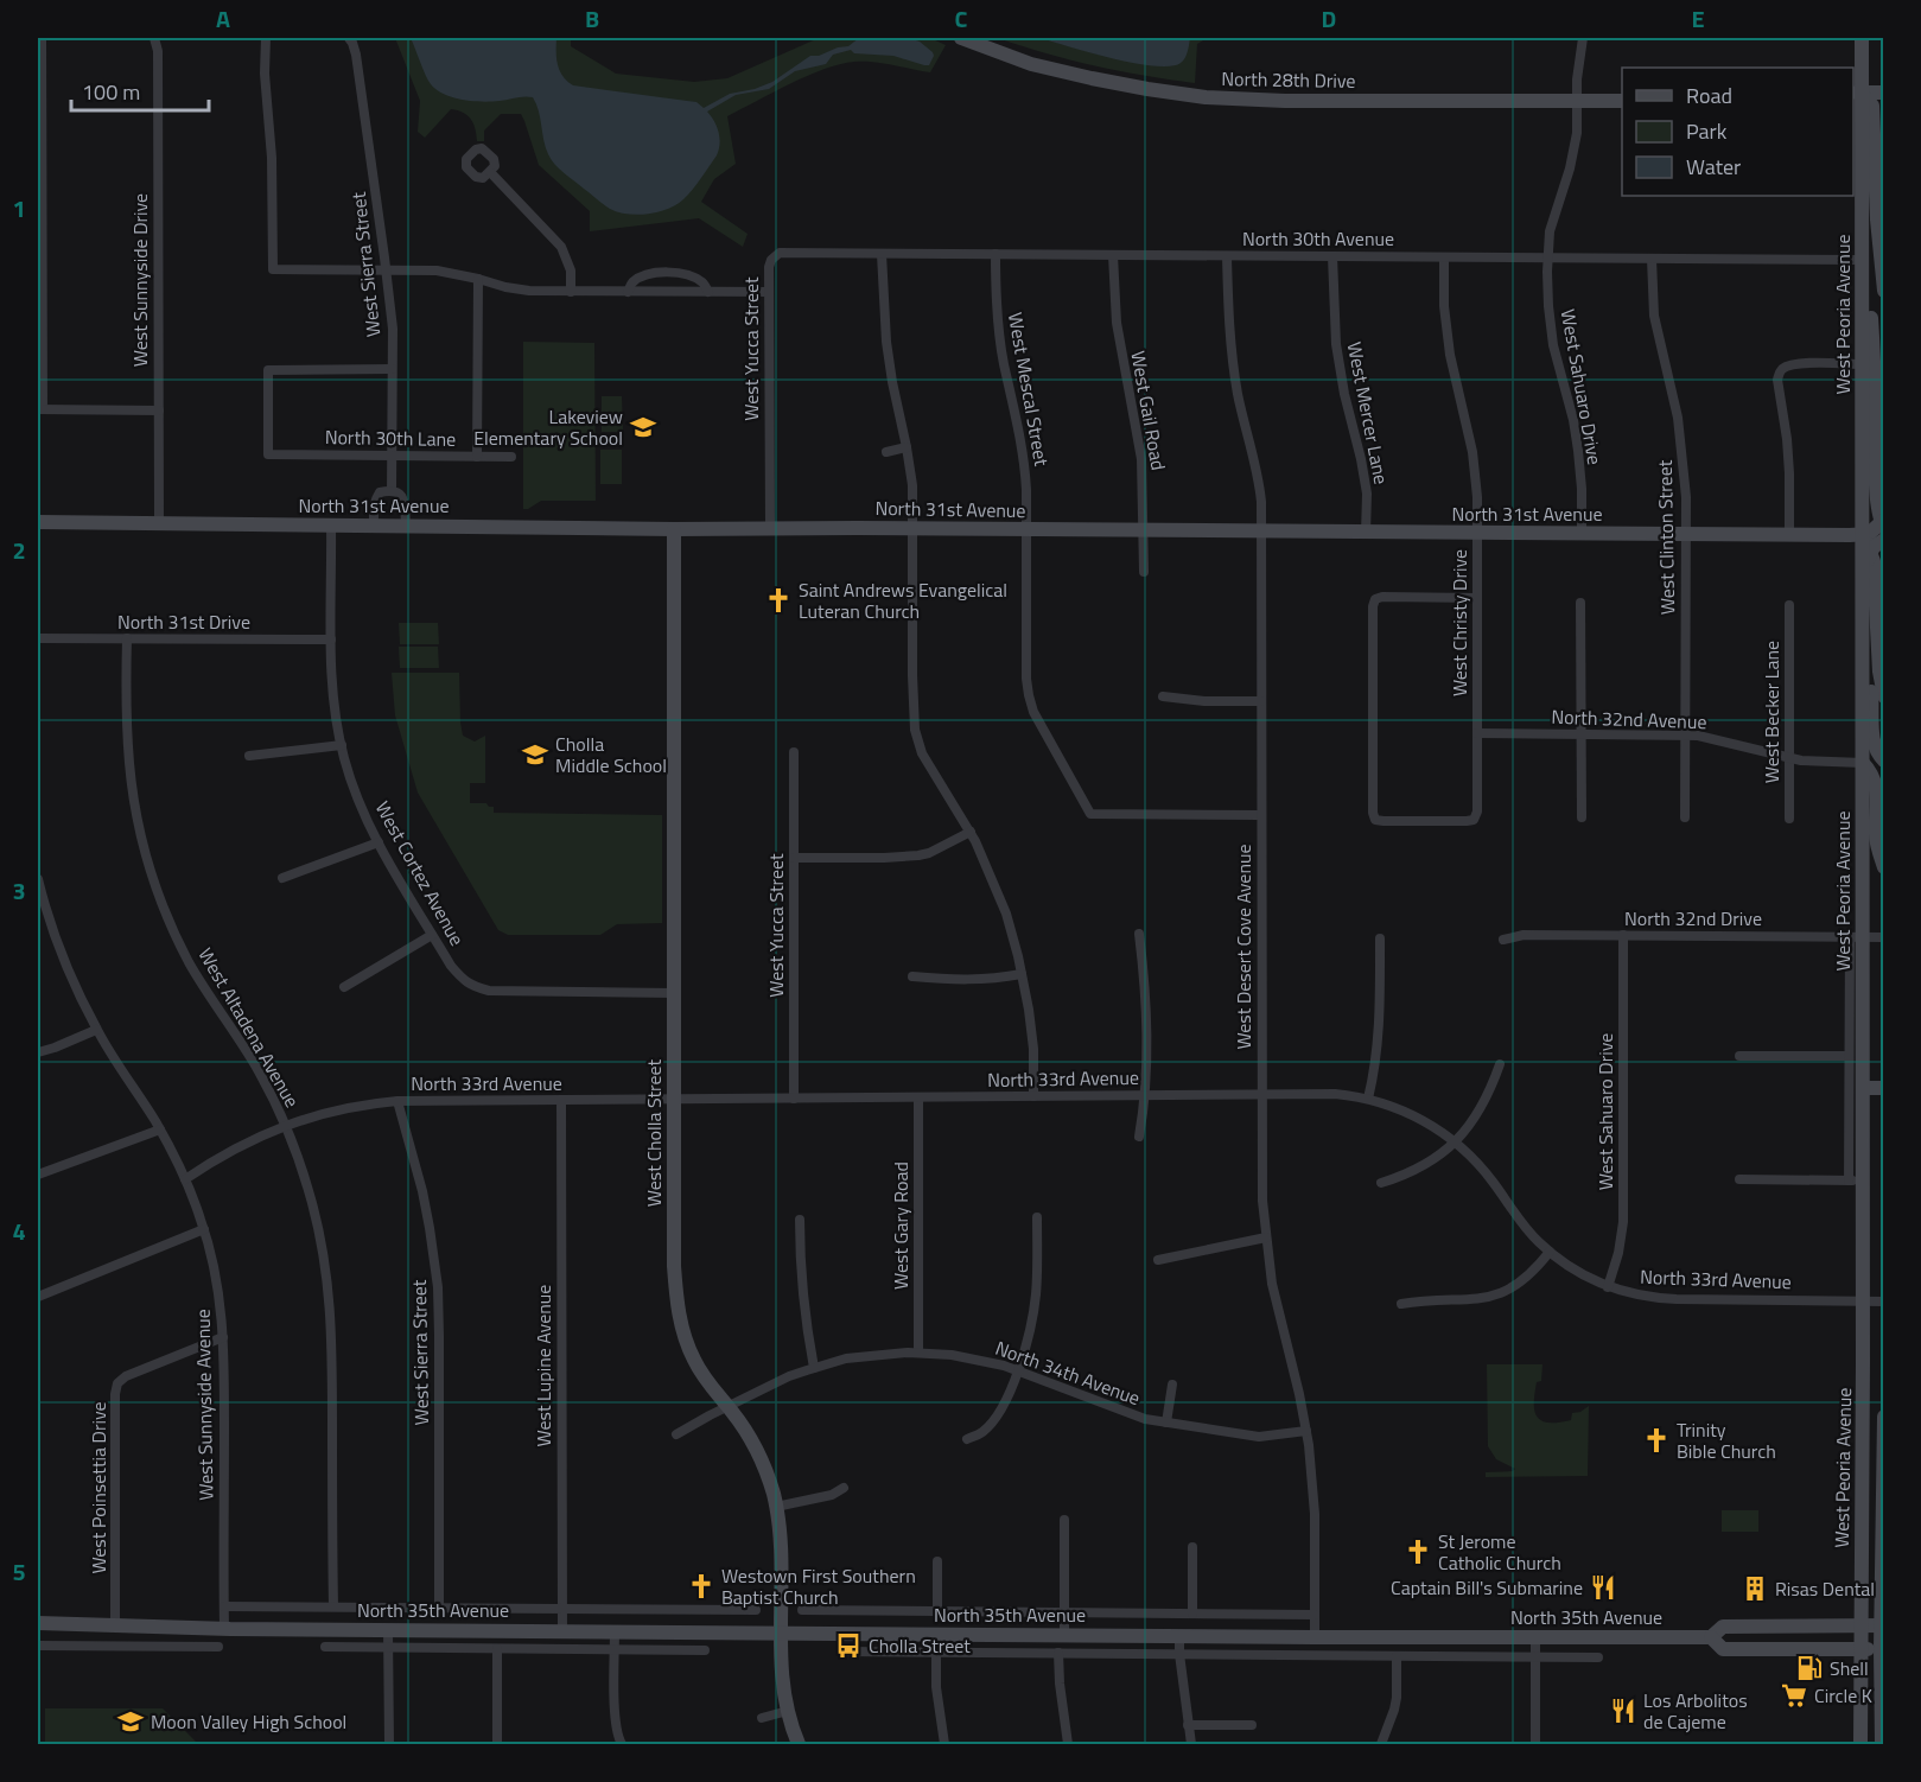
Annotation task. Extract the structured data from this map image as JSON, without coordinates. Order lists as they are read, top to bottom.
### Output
{
  "streets": {
    "main road": [
      "North 28th Drive",
      "West Peoria Avenue",
      "North 31st Avenue",
      "West Cholla Street",
      "North 35th Avenue"
    ],
    "street": [
      "North 30th Avenue",
      "West Sierra Street",
      "West Sunnyside Drive",
      "West Yucca Street",
      "West Sahuaro Drive",
      "West Mescal Street",
      "West Gail Road",
      "West Mercer Lane",
      "North 30th Lane",
      "West Clinton Street",
      "North 31st Drive",
      "West Christy Drive",
      "West Becker Lane",
      "North 32nd Avenue",
      "West Cortez Avenue",
      "North 32nd Drive",
      "West Desert Cove Avenue",
      "West Altadena Avenue",
      "North 33rd Avenue",
      "West Gary Road",
      "West Lupine Avenue",
      "North 34th Avenue",
      "West Sunnyside Avenue",
      "West Poinsettia Drive"
    ]
  },
  "crossings": [
    ["North 28th Drive", "West Sahuaro Drive"],
    ["North 30th Avenue", "West Peoria Avenue"],
    ["North 30th Avenue", "West Yucca Street"],
    ["North 30th Avenue", "West Sahuaro Drive"],
    ["North 30th Avenue", "West Mescal Street"],
    ["North 30th Avenue", "West Gail Road"],
    ["North 30th Avenue", "West Mercer Lane"],
    ["North 30th Avenue", "West Clinton Street"],
    ["North 30th Avenue", "West Christy Drive"],
    ["North 30th Avenue", "West Desert Cove Avenue"],
    ["West Sierra Street", "North 30th Lane"],
    ["West Sierra Street", "North 31st Avenue"],
    ["West Sierra Street", "North 33rd Avenue"],
    ["West Sierra Street", "North 35th Avenue"],
    ["West Sunnyside Drive", "North 31st Avenue"],
    ["West Peoria Avenue", "North 31st Avenue"],
    ["West Peoria Avenue", "North 32nd Avenue"],
    ["West Peoria Avenue", "North 32nd Drive"],
    ["West Peoria Avenue", "North 33rd Avenue"],
    ["West Peoria Avenue", "North 35th Avenue"],
    ["West Yucca Street", "North 31st Avenue"],
    ["West Yucca Street", "North 33rd Avenue"],
    ["West Sahuaro Drive", "North 31st Avenue"],
    ["West Sahuaro Drive", "North 32nd Drive"],
    ["West Sahuaro Drive", "North 33rd Avenue"],
    ["West Mescal Street", "North 31st Avenue"],
    ["West Mescal Street", "West Desert Cove Avenue"],
    ["West Gail Road", "North 31st Avenue"],
    ["West Mercer Lane", "North 31st Avenue"],
    ["North 31st Avenue", "West Clinton Street"],
    ["North 31st Avenue", "West Christy Drive"],
    ["North 31st Avenue", "West Cortez Avenue"],
    ["North 31st Avenue", "West Desert Cove Avenue"],
    ["North 31st Avenue", "West Cholla Street"],
    ["West Clinton Street", "North 32nd Avenue"],
    ["North 31st Drive", "West Cortez Avenue"],
    ["North 31st Drive", "West Altadena Avenue"],
    ["West Christy Drive", "North 32nd Avenue"],
    ["West Becker Lane", "North 32nd Avenue"],
    ["West Cortez Avenue", "West Cholla Street"],
    ["West Desert Cove Avenue", "North 33rd Avenue"],
    ["West Desert Cove Avenue", "North 34th Avenue"],
    ["West Desert Cove Avenue", "North 35th Avenue"],
    ["West Altadena Avenue", "North 33rd Avenue"],
    ["West Altadena Avenue", "North 35th Avenue"],
    ["North 33rd Avenue", "West Cholla Street"],
    ["North 33rd Avenue", "West Gary Road"],
    ["North 33rd Avenue", "West Lupine Avenue"],
    ["North 33rd Avenue", "West Sunnyside Avenue"],
    ["West Cholla Street", "North 34th Avenue"],
    ["West Cholla Street", "North 35th Avenue"],
    ["West Gary Road", "North 34th Avenue"],
    ["West Lupine Avenue", "North 35th Avenue"],
    ["West Sunnyside Avenue", "West Poinsettia Drive"],
    ["West Sunnyside Avenue", "North 35th Avenue"],
    ["West Poinsettia Drive", "North 35th Avenue"]
  ],
  "places": {
    "school or university": ["Lakeview Elementary School", "Cholla Middle School", "Moon Valley High School"],
    "church": [
      "Saint Andrews Evangelical Luteran Church",
      "Trinity Bible Church",
      "St Jerome Catholic Church",
      "Westown First Southern Baptist Church"
    ],
    "restaurant": ["Captain Bill's Submarine", "Los Arbolitos de Cajeme"],
    "building": ["Risas Dental"],
    "bus stop": ["Cholla Street"],
    "fuel station": ["Shell"],
    "supermarket": ["Circle K"]
  },
  "legend": ["Road", "Park", "Water"],
  "scale_bar": "100 m",
  "grid": {
    "columns": [
      "A",
      "B",
      "C",
      "D",
      "E"
    ],
    "rows": [
      "1",
      "2",
      "3",
      "4",
      "5"
    ]
  }
}
